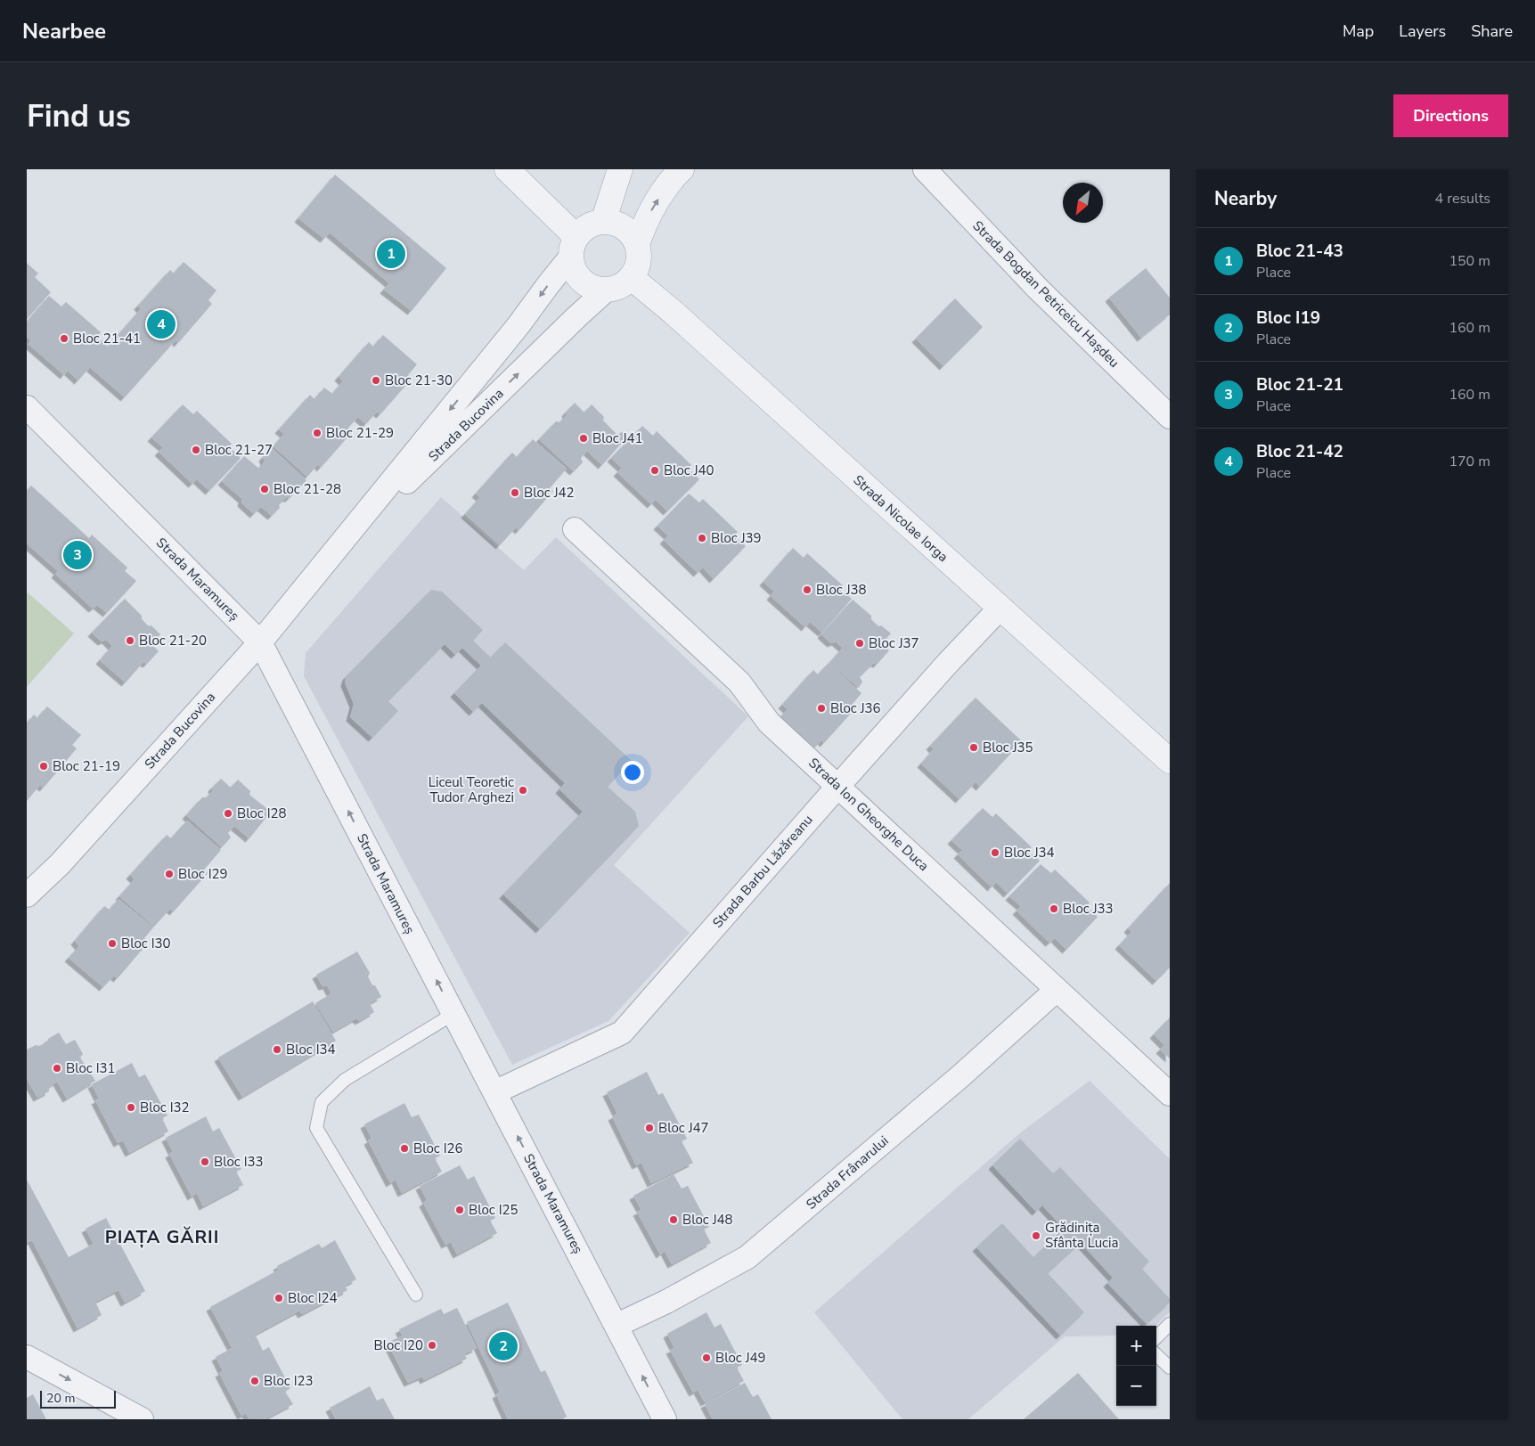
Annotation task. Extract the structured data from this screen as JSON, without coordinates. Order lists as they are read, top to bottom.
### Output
{
  "streets": {
    "street": [
      "Strada Bogdan Petriceicu Hașdeu",
      "Strada Bucovina",
      "Strada Nicolae Iorga",
      "Strada Maramureș",
      "Strada Ion Gheorghe Duca",
      "Strada Barbu Lăzăreanu",
      "Strada Frânarului"
    ]
  },
  "crossings": [
    ["Strada Bucovina", "Strada Nicolae Iorga"],
    ["Strada Bucovina", "Strada Maramureș"],
    ["Strada Nicolae Iorga", "Strada Barbu Lăzăreanu"],
    ["Strada Maramureș", "Strada Barbu Lăzăreanu"],
    ["Strada Maramureș", "Strada Frânarului"],
    ["Strada Ion Gheorghe Duca", "Strada Barbu Lăzăreanu"],
    ["Strada Ion Gheorghe Duca", "Strada Frânarului"]
  ],
  "one_way": ["Strada Maramureș"],
  "districts": ["PIAȚA GĂRII"],
  "places": [
    "Bloc 21-41",
    "Bloc 21-30",
    "Bloc 21-29",
    "Bloc J41",
    "Bloc 21-27",
    "Bloc J40",
    "Bloc 21-28",
    "Bloc J42",
    "Bloc J39",
    "Bloc J38",
    "Bloc 21-20",
    "Bloc J37",
    "Bloc J36",
    "Bloc J35",
    "Bloc 21-19",
    "Liceul Teoretic Tudor Arghezi",
    "Bloc I28",
    "Bloc J34",
    "Bloc I29",
    "Bloc J33",
    "Bloc I30",
    "Bloc I34",
    "Bloc I31",
    "Bloc I32",
    "Bloc J47",
    "Bloc I26",
    "Bloc I33",
    "Bloc I25",
    "Bloc J48",
    "Grădinița Sfânta Lucia",
    "Bloc I24",
    "Bloc I20",
    "Bloc J49",
    "Bloc I23"
  ],
  "scale_bar": "20 m",
  "north": "bottom left",
  "page": {
    "header": "Nearbee",
    "nav": ["Map", "Layers", "Share"],
    "buttons": "Directions",
    "title": "Find us",
    "heading": ["Nearby", "4 results"],
    "list": [
      {
        "mark": "1",
        "name": "Bloc 21-43",
        "note": "Place",
        "value": "150 m"
      },
      {
        "mark": "2",
        "name": "Bloc I19",
        "note": "Place",
        "value": "160 m"
      },
      {
        "mark": "3",
        "name": "Bloc 21-21",
        "note": "Place",
        "value": "160 m"
      },
      {
        "mark": "4",
        "name": "Bloc 21-42",
        "note": "Place",
        "value": "170 m"
      }
    ],
    "pins": [
      "1",
      "4",
      "3",
      "2"
    ],
    "map_buttons": ["+", "−"],
    "scale": "20 m"
  }
}
